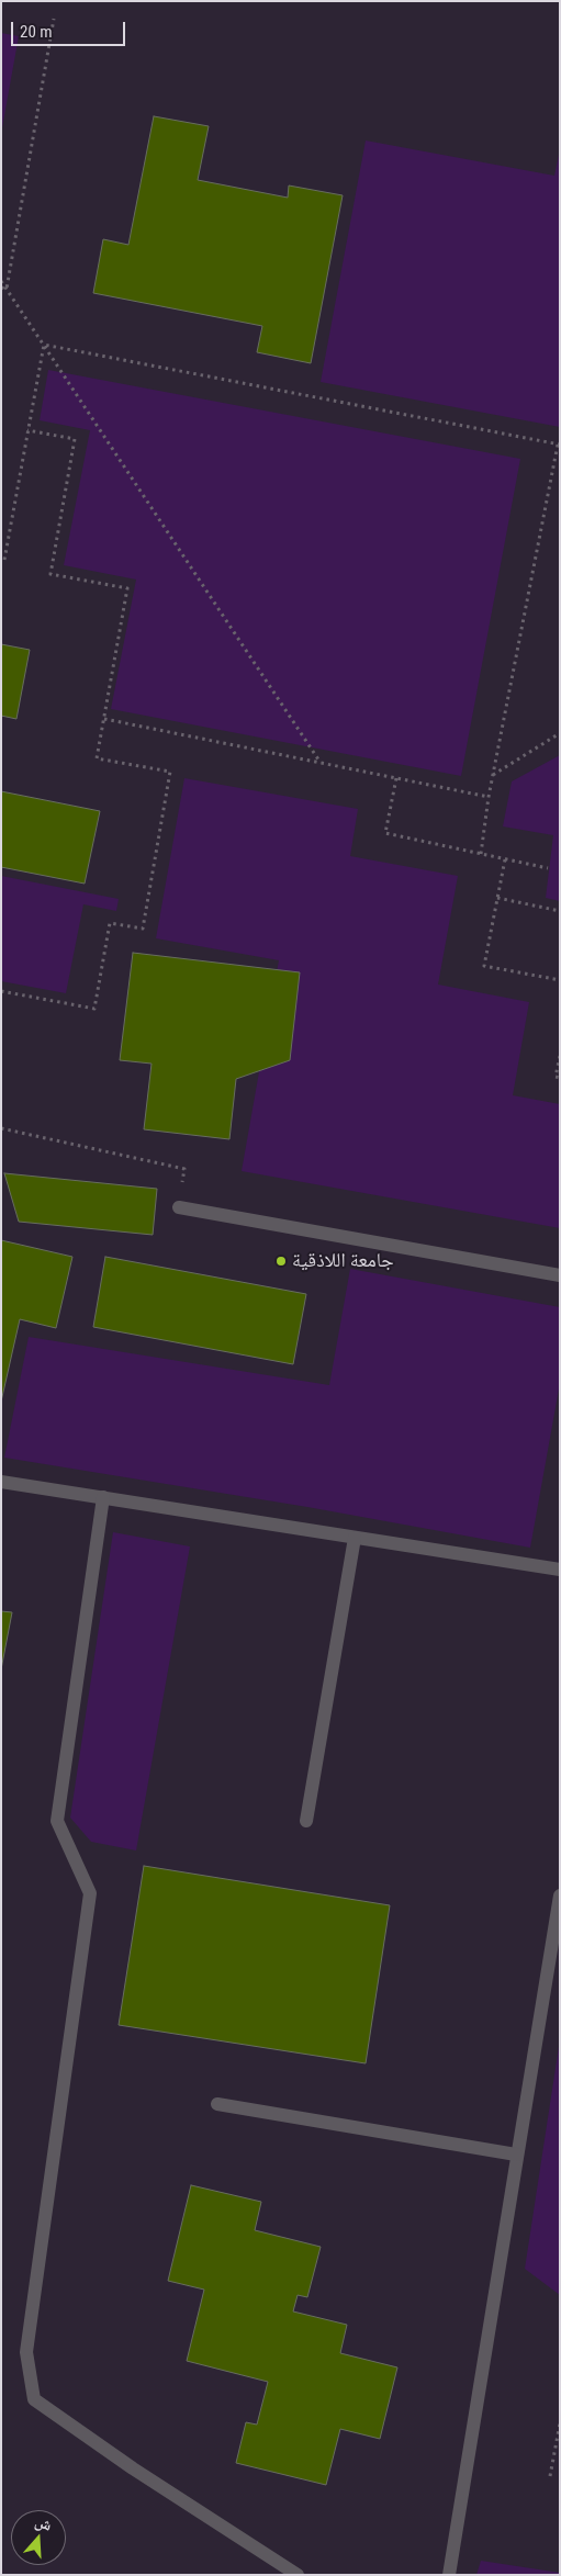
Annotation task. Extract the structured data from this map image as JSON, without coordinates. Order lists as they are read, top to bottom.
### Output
{
  "places": ["جامعة اللاذقية"],
  "scale_bar": "20 m",
  "north": "top"
}
